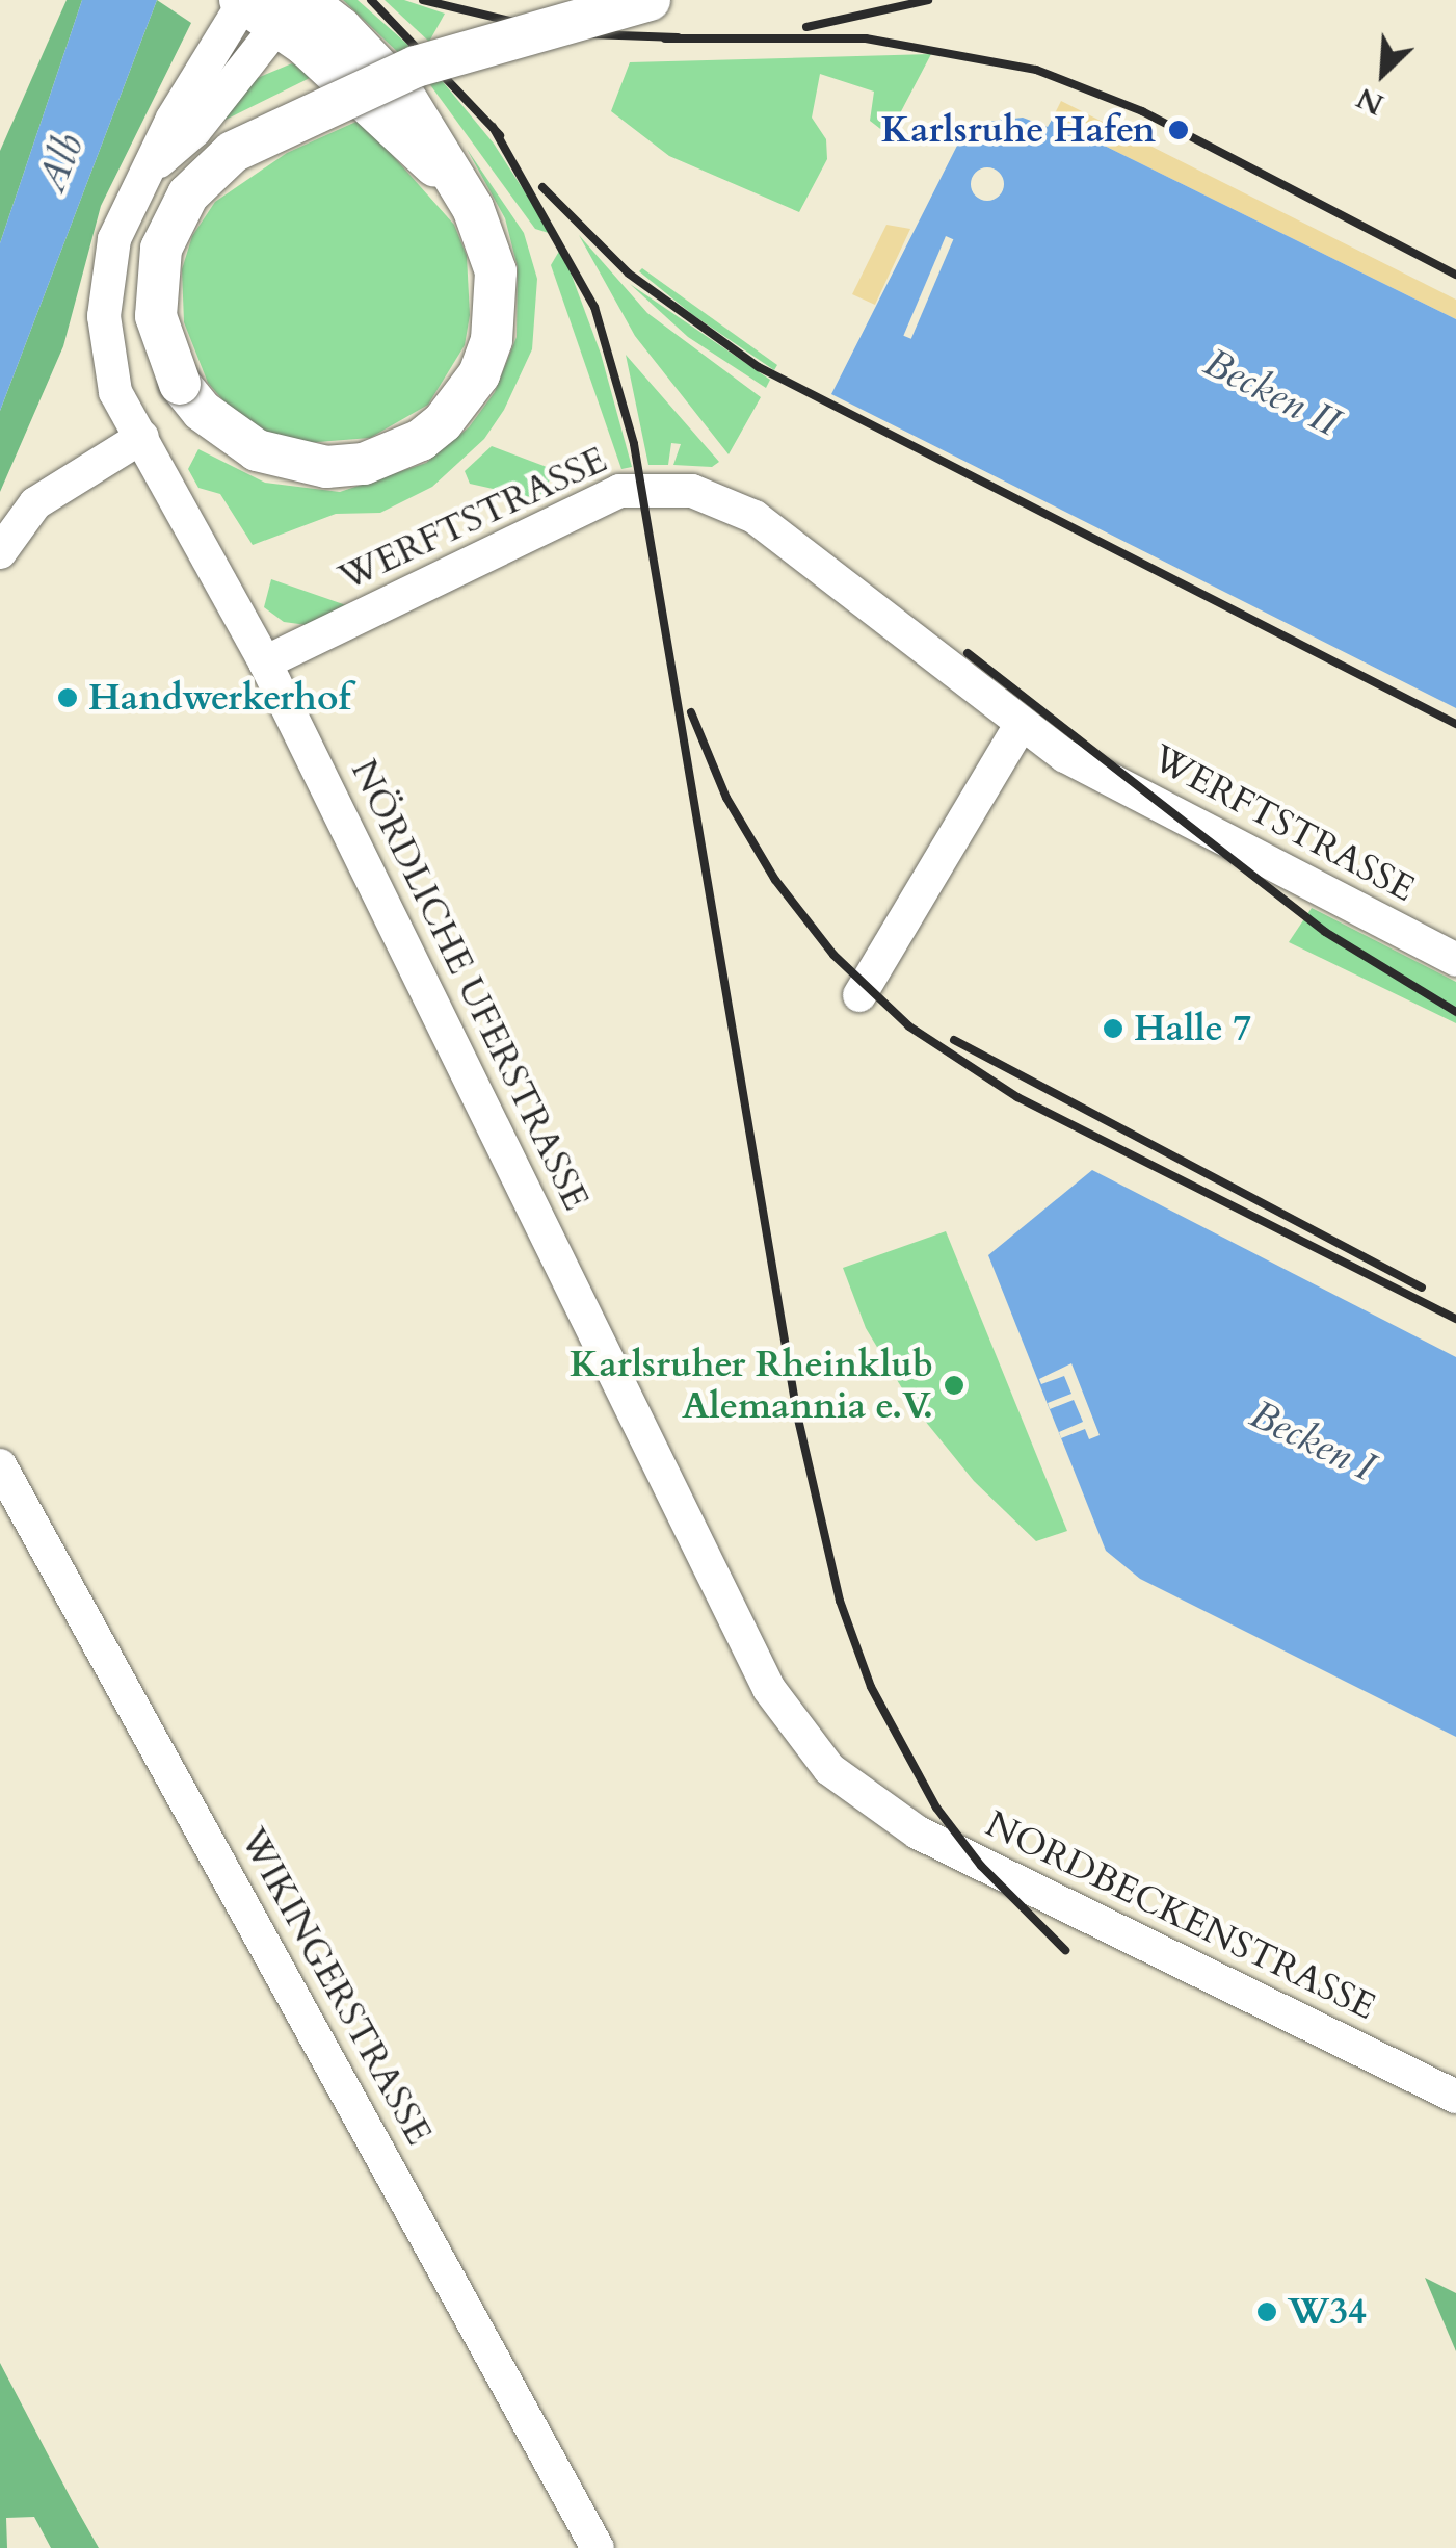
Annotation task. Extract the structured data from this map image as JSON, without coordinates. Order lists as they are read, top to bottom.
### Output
{
  "streets": {
    "street": [
      "WERFTSTRASSE",
      "NÖRDLICHE UFERSTRASSE",
      "NORDBECKENSTRASSE",
      "WIKINGERSTRASSE"
    ]
  },
  "crossings": [
    ["WERFTSTRASSE", "NÖRDLICHE UFERSTRASSE"],
    ["NÖRDLICHE UFERSTRASSE", "NORDBECKENSTRASSE"]
  ],
  "water": ["Alb", "Becken II", "Becken I"],
  "places": [
    "Karlsruhe Hafen",
    "Handwerkerhof",
    "Halle 7",
    "Karlsruher Rheinklub Alemannia e.V.",
    "W34"
  ],
  "north": "bottom left"
}
